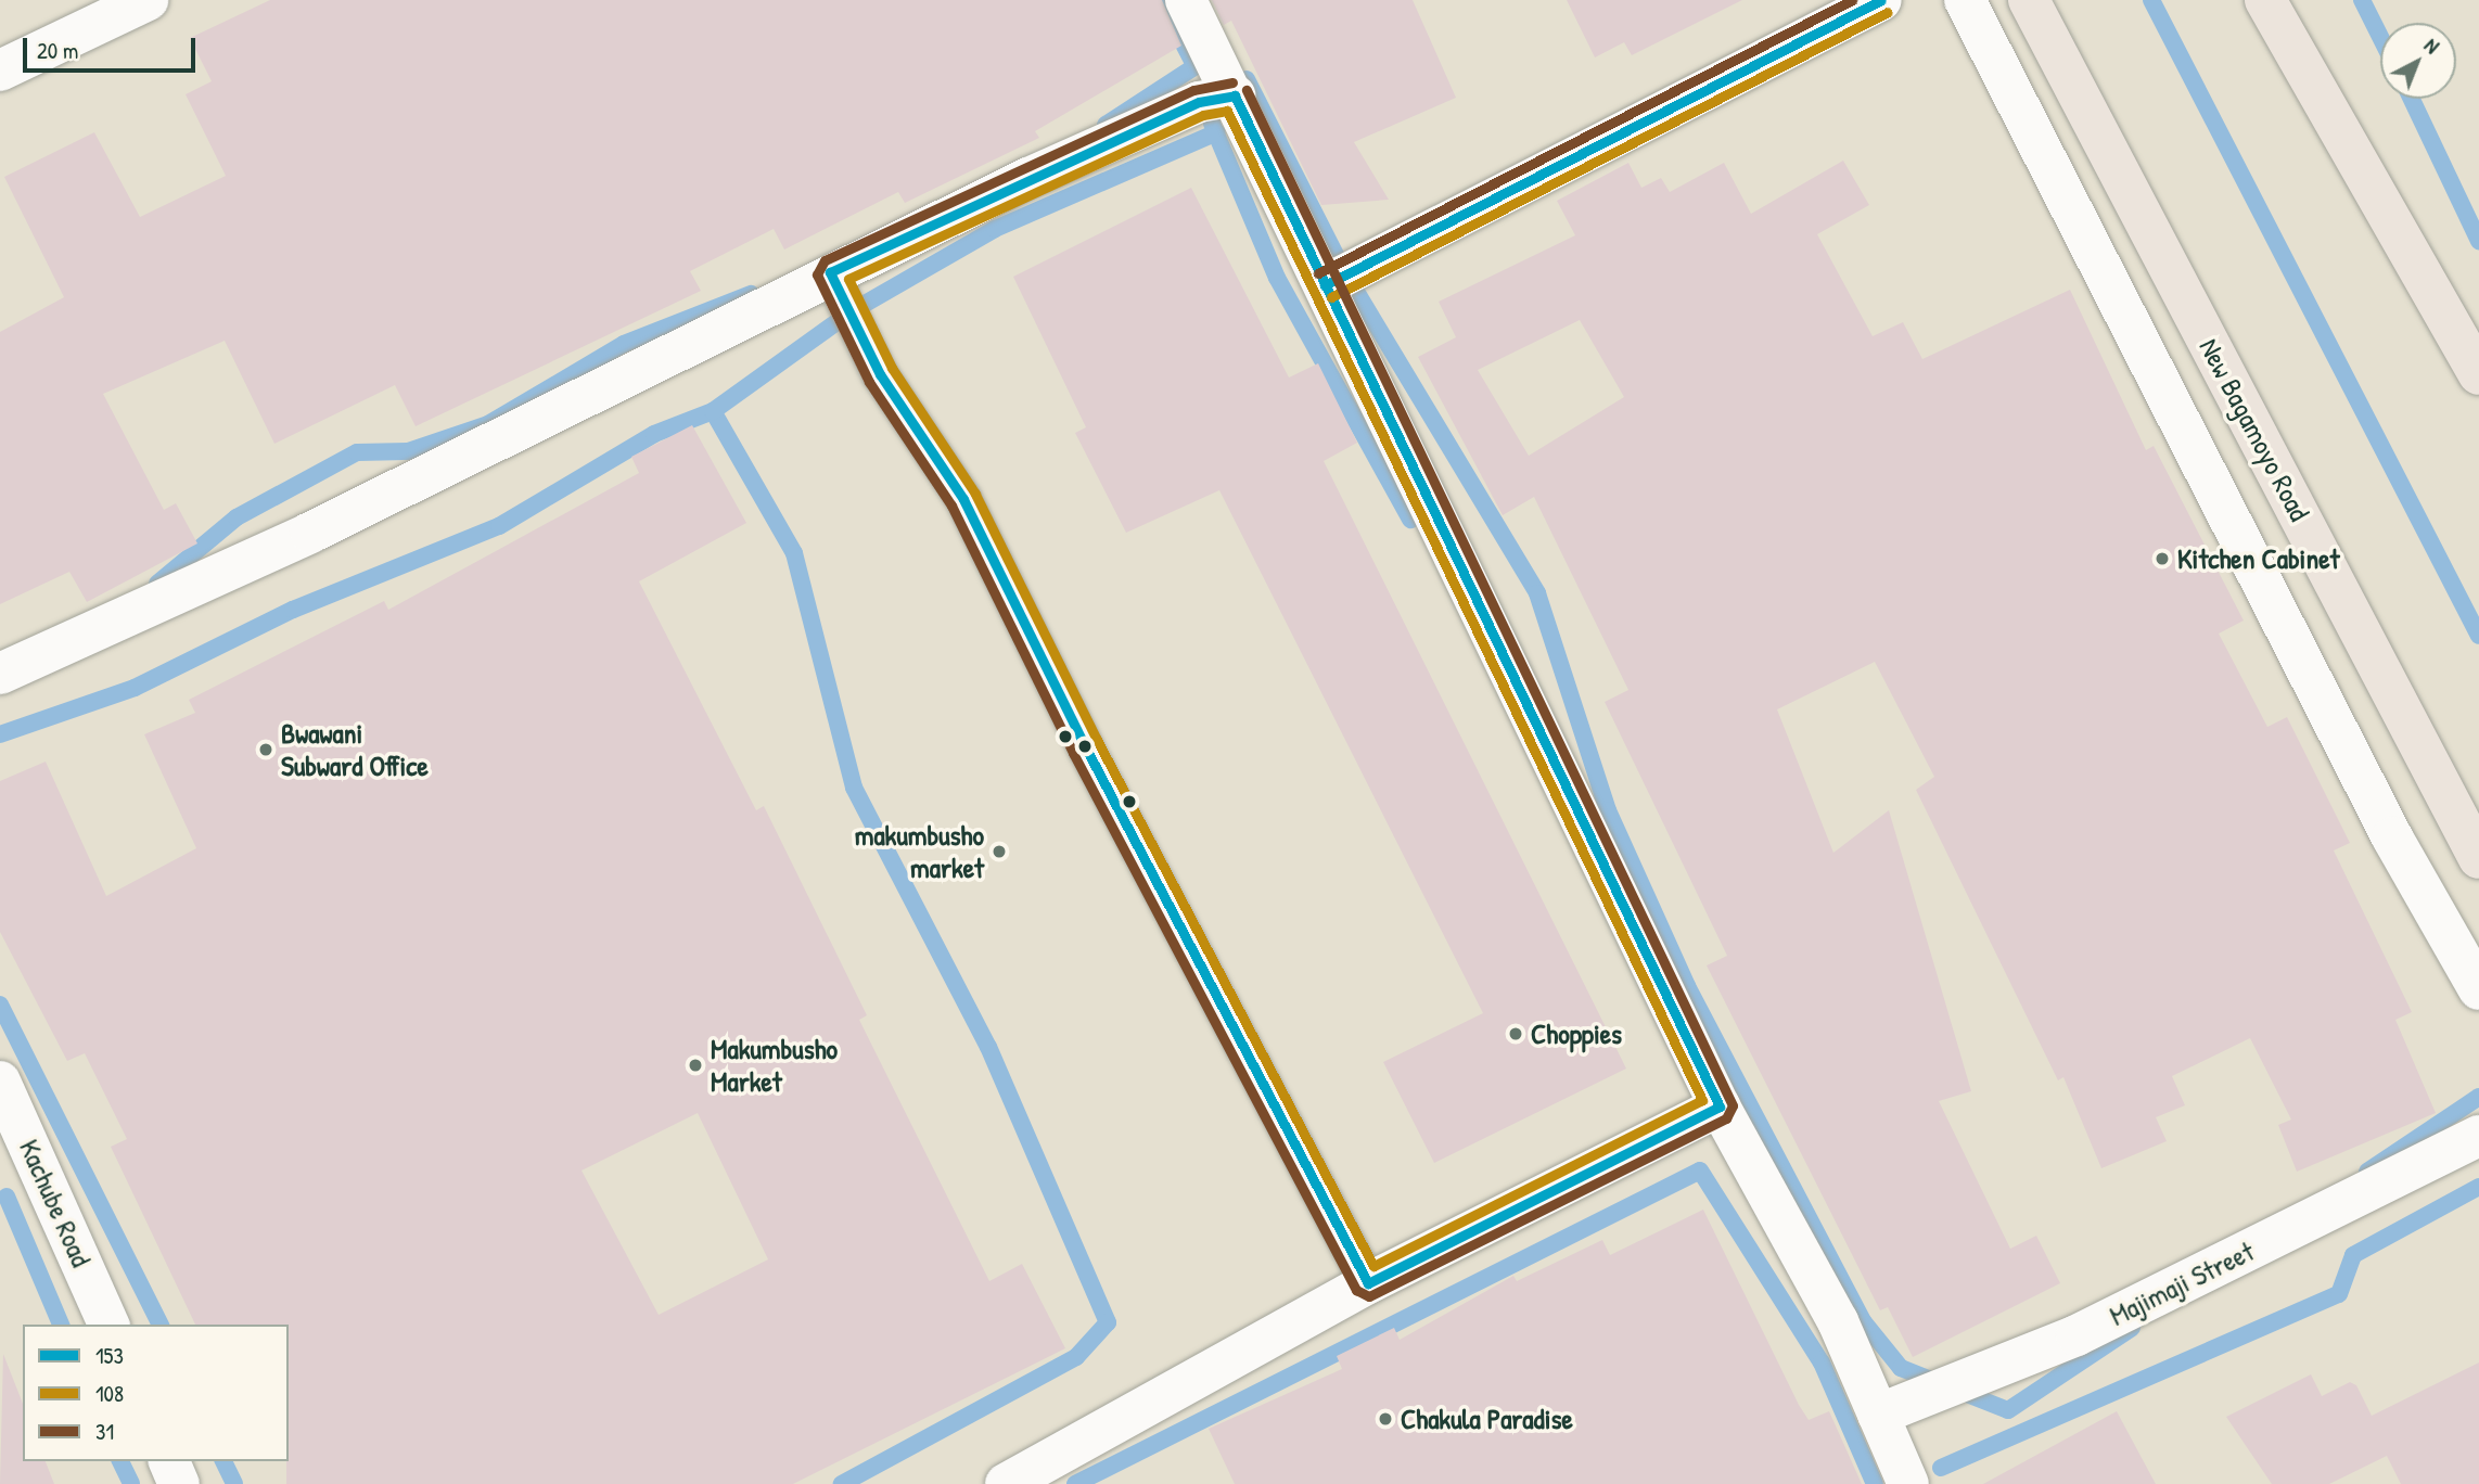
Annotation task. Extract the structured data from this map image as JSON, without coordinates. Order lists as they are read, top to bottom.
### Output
{
  "streets": {
    "highway": ["New Bagamoyo Road"],
    "street": ["Kachube Road", "Majimaji Street"]
  },
  "places": [
    "Kitchen Cabinet",
    "Bwawani Subward Office",
    "makumbusho market",
    "Choppies",
    "Makumbusho Market",
    "Chakula Paradise"
  ],
  "lines": ["transit line 153", "transit line 31", "transit line 108"],
  "legend": ["153", "108", "31"],
  "scale_bar": "20 m",
  "north": "top right"
}
